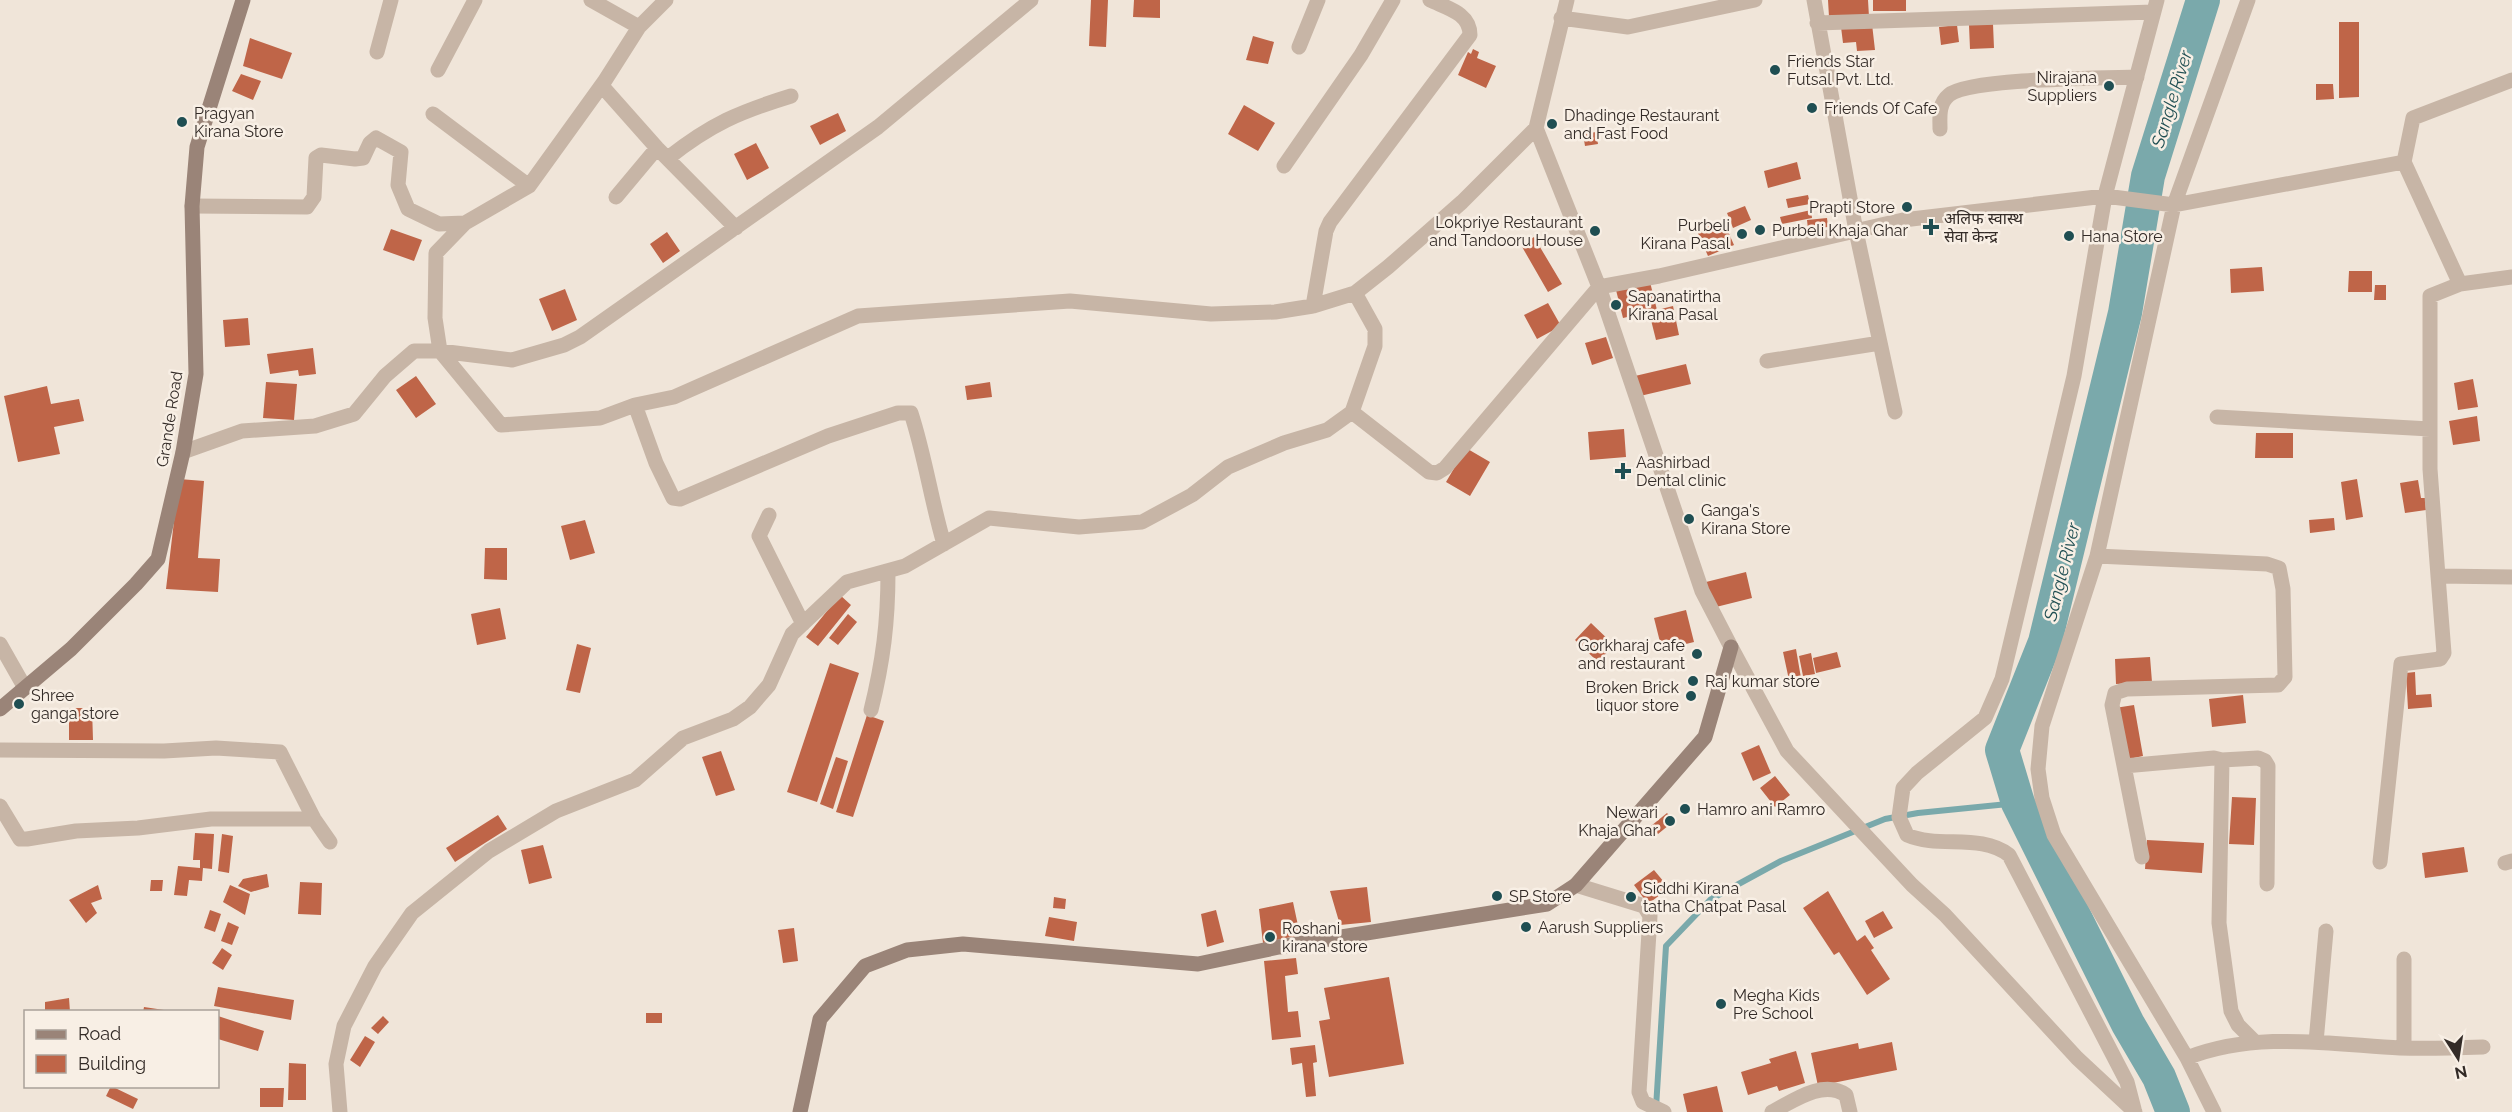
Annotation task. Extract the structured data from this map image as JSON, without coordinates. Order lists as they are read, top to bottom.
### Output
{
  "streets": {
    "street": ["Grande Road"]
  },
  "water": ["Sangle River"],
  "places": {
    "other": [
      "Friends Star Futsal Pvt. Ltd.",
      "Nirajana Suppliers",
      "Friends Of Cafe",
      "Pragyan Kirana Store",
      "Dhadinge Restaurant and Fast Food",
      "Prapti Store",
      "Purbeli Khaja Ghar",
      "Lokpriye Restaurant and Tandooru House",
      "Purbeli Kirana Pasal",
      "Hana Store",
      "Sapanatirtha Kirana Pasal",
      "Ganga's Kirana Store",
      "Gorkharaj cafe and restaurant",
      "Raj kumar store",
      "Broken Brick liquor store",
      "Shree ganga store",
      "Hamro ani Ramro",
      "Newari Khaja Ghar",
      "SP Store",
      "Siddhi Kirana tatha Chatpat Pasal",
      "Aarush Suppliers",
      "Roshani kirana store",
      "Megha Kids Pre School"
    ],
    "health": ["अलिफ स्वास्थ सेवा केन्द्र", "Aashirbad Dental clinic"]
  },
  "legend": ["Road", "Building"],
  "north": "bottom"
}
